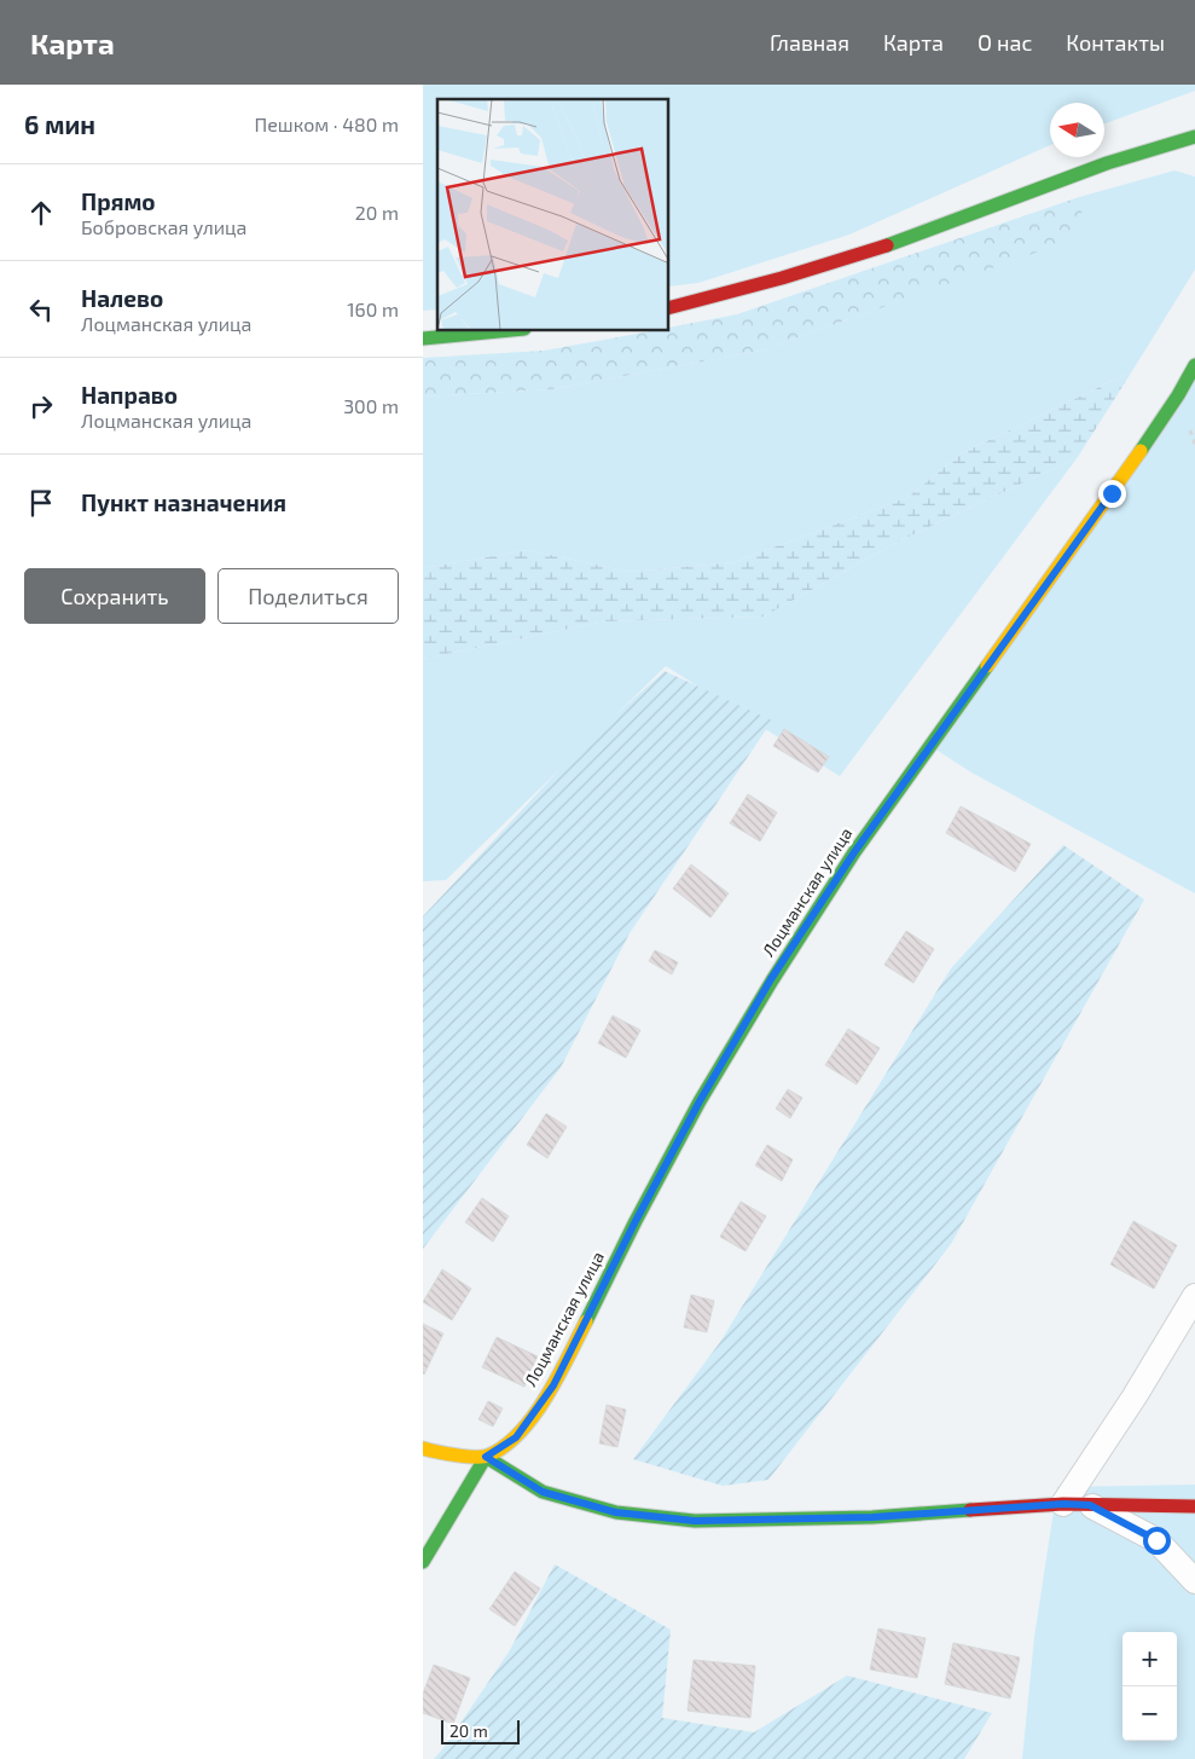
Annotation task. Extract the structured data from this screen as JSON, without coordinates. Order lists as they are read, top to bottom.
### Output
{
  "streets": {
    "street": ["Лоцманская улица"]
  },
  "scale_bar": "20 m",
  "north": "left",
  "page": {
    "header": "Карта",
    "nav": [
      "Главная",
      "Карта",
      "О нас",
      "Контакты"
    ],
    "heading": ["6 мин", "Пешком · 480 m"],
    "list": [
      ["Прямо", "Бобровская улица", "20 m"],
      ["Налево", "Лоцманская улица", "160 m"],
      ["Направо", "Лоцманская улица", "300 m"],
      "Пункт назначения"
    ],
    "buttons": ["Сохранить", "Поделиться"],
    "map_buttons": ["+", "−"],
    "scale": "20 m"
  }
}
